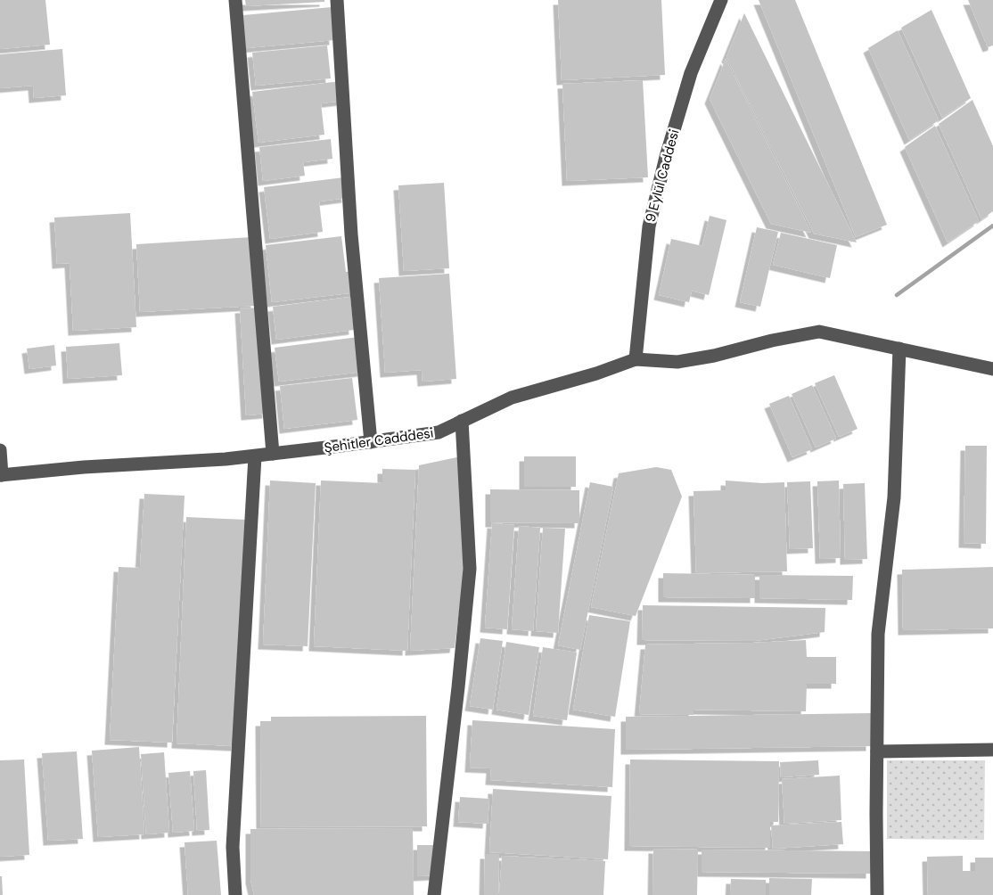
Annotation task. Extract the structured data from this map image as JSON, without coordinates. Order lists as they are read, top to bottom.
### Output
{
  "streets": {
    "street": ["9 Eylül Caddesi", "Şehitler Cadddesi"]
  },
  "crossings": [
    ["9 Eylül Caddesi", "Şehitler Cadddesi"]
  ]
}
